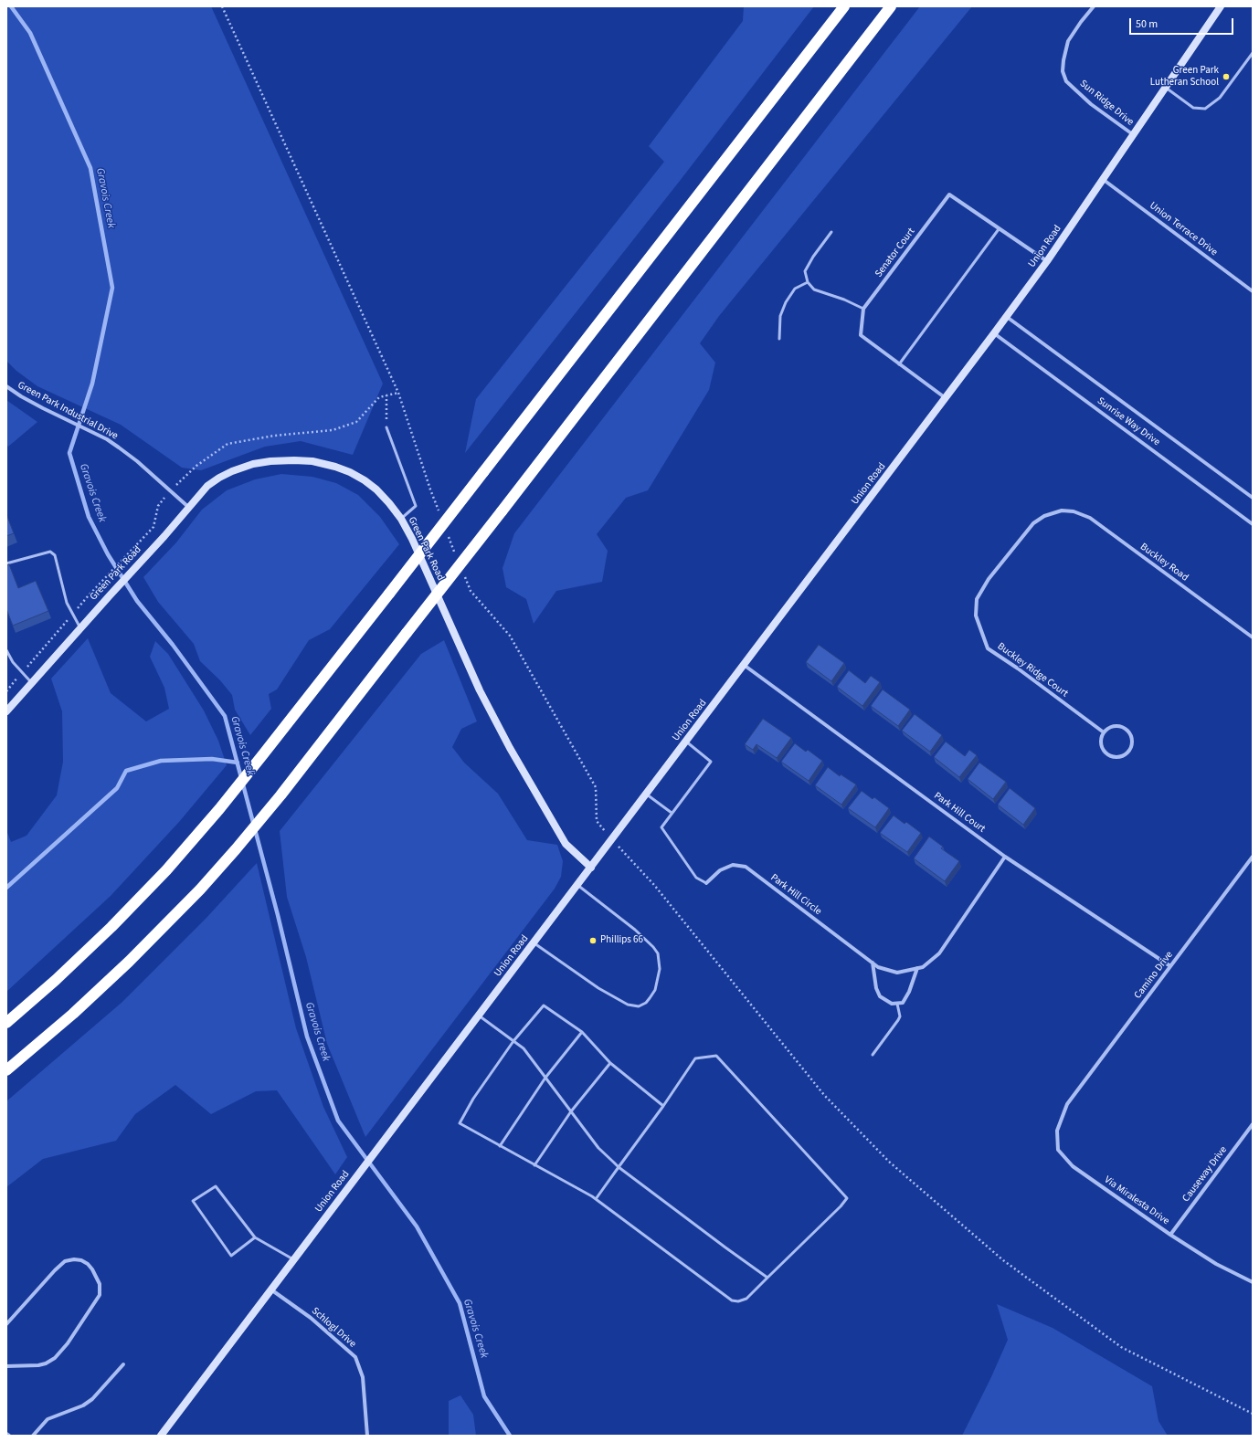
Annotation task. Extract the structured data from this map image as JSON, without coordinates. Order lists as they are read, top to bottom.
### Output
{
  "streets": {
    "main road": ["Union Road", "Green Park Road"],
    "street": [
      "Sun Ridge Drive",
      "Union Terrace Drive",
      "Senator Court",
      "Green Park Industrial Drive",
      "Sunrise Way Drive",
      "Buckley Road",
      "Buckley Ridge Court",
      "Park Hill Court",
      "Park Hill Circle",
      "Camino Drive",
      "Causeway Drive",
      "Via Miralesta Drive",
      "Schlogl Drive"
    ]
  },
  "crossings": [
    ["Sun Ridge Drive", "Union Road"],
    ["Union Terrace Drive", "Union Road"],
    ["Union Road", "Senator Court"],
    ["Union Road", "Sunrise Way Drive"],
    ["Union Road", "Green Park Road"],
    ["Union Road", "Park Hill Court"],
    ["Union Road", "Schlogl Drive"],
    ["Green Park Industrial Drive", "Green Park Road"],
    ["Buckley Road", "Buckley Ridge Court"],
    ["Park Hill Court", "Park Hill Circle"],
    ["Park Hill Court", "Camino Drive"],
    ["Camino Drive", "Via Miralesta Drive"],
    ["Causeway Drive", "Via Miralesta Drive"]
  ],
  "water": ["Gravois Creek"],
  "places": ["Green Park Lutheran School", "Phillips 66"],
  "scale_bar": "50 m"
}
